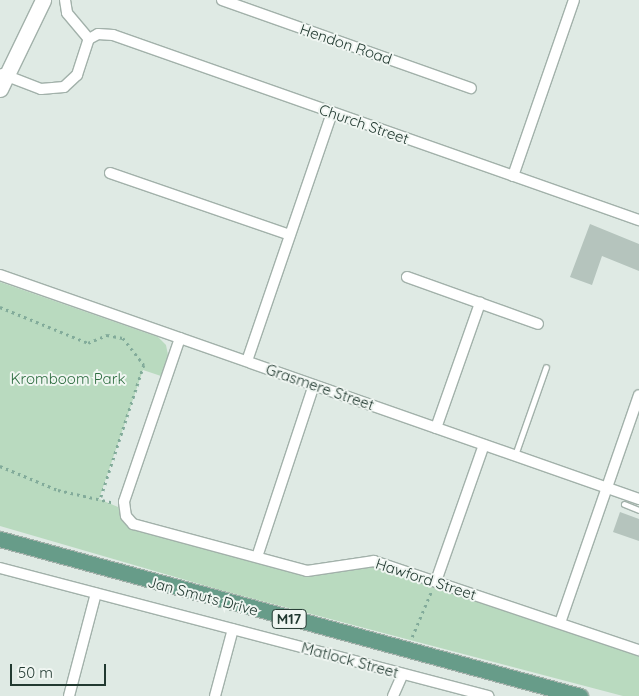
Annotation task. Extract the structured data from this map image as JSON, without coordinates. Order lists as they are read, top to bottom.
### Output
{
  "streets": {
    "main road": ["Jan Smuts Drive", "M17"],
    "street": [
      "Hendon Road",
      "Church Street",
      "Grasmere Street",
      "Hawford Street",
      "Matlock Street"
    ]
  },
  "crossings": [
    ["Grasmere Street", "Hawford Street"]
  ],
  "parks": ["Kromboom Park"],
  "scale_bar": "50 m"
}
